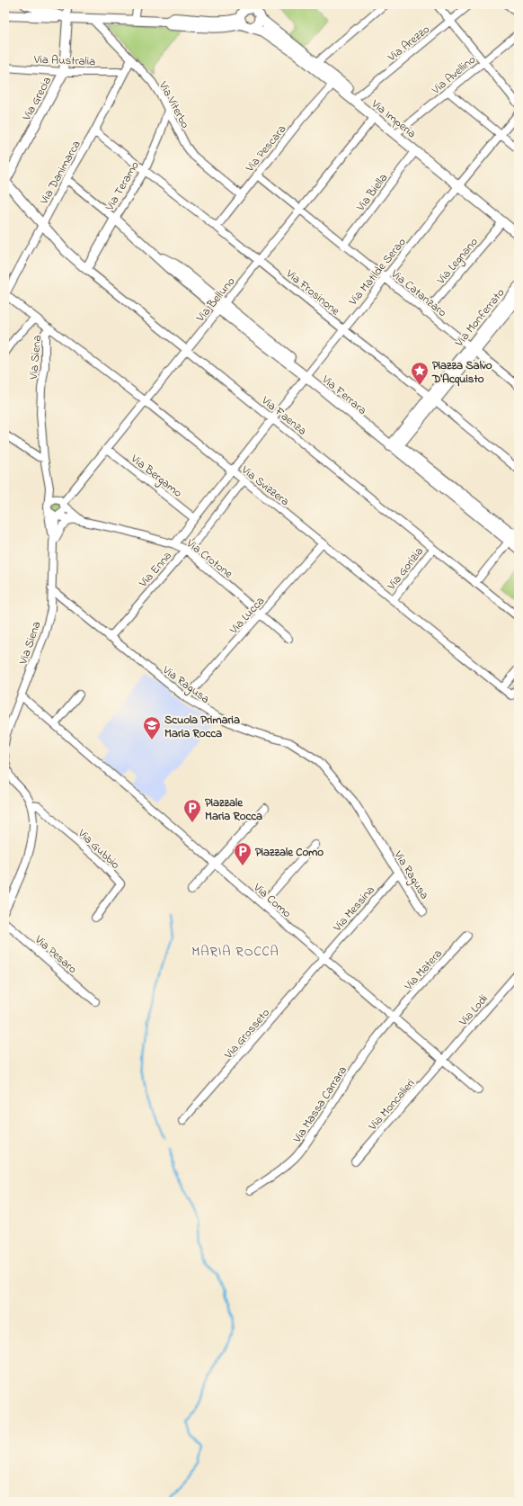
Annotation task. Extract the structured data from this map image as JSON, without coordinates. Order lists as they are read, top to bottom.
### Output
{
  "streets": {
    "street": [
      "Via Arezzo",
      "Via Australia",
      "Via Avellino",
      "Via Grecia",
      "Via Viterbo",
      "Via Imperia",
      "Via Pescara",
      "Via Danimarca",
      "Via Teramo",
      "Via Biella",
      "Via Legnano",
      "Via Matilde Serao",
      "Via Frosinone",
      "Via Catanzaro",
      "Via Belluno",
      "Via Monferrato",
      "Via Siena",
      "Via Ferrara",
      "Via Faenza",
      "Via Bergamo",
      "Via Svizzera",
      "Via Crotone",
      "Via Gorizia",
      "Via Enna",
      "Via Lucca",
      "Via Ragusa",
      "Via Gubbio",
      "Via Como",
      "Via Messina",
      "Via Pesaro",
      "Via Matera",
      "Via Lodi",
      "Via Grosseto",
      "Via Massa Carrara",
      "Via Moncalieri"
    ]
  },
  "crossings": [
    ["Via Arezzo", "Via Imperia"],
    ["Via Australia", "Via Grecia"],
    ["Via Australia", "Via Danimarca"],
    ["Via Avellino", "Via Imperia"],
    ["Via Grecia", "Via Faenza"],
    ["Via Viterbo", "Via Pescara"],
    ["Via Viterbo", "Via Danimarca"],
    ["Via Viterbo", "Via Teramo"],
    ["Via Imperia", "Via Pescara"],
    ["Via Imperia", "Via Biella"],
    ["Via Imperia", "Via Legnano"],
    ["Via Imperia", "Via Matilde Serao"],
    ["Via Imperia", "Via Belluno"],
    ["Via Pescara", "Via Frosinone"],
    ["Via Pescara", "Via Catanzaro"],
    ["Via Danimarca", "Via Frosinone"],
    ["Via Danimarca", "Via Ferrara"],
    ["Via Danimarca", "Via Faenza"],
    ["Via Danimarca", "Via Svizzera"],
    ["Via Teramo", "Via Frosinone"],
    ["Via Teramo", "Via Ferrara"],
    ["Via Teramo", "Via Faenza"],
    ["Via Biella", "Via Catanzaro"],
    ["Via Legnano", "Via Catanzaro"],
    ["Via Matilde Serao", "Via Frosinone"],
    ["Via Matilde Serao", "Via Catanzaro"],
    ["Via Matilde Serao", "Via Ferrara"],
    ["Via Matilde Serao", "Via Faenza"],
    ["Via Matilde Serao", "Via Svizzera"],
    ["Via Matilde Serao", "Via Enna"],
    ["Via Frosinone", "Via Belluno"],
    ["Via Frosinone", "Via Monferrato"],
    ["Via Catanzaro", "Via Belluno"],
    ["Via Catanzaro", "Via Monferrato"],
    ["Via Belluno", "Via Siena"],
    ["Via Belluno", "Via Ferrara"],
    ["Via Belluno", "Via Faenza"],
    ["Via Belluno", "Via Bergamo"],
    ["Via Belluno", "Via Svizzera"],
    ["Via Belluno", "Via Crotone"],
    ["Via Monferrato", "Via Ferrara"],
    ["Via Siena", "Via Svizzera"],
    ["Via Siena", "Via Crotone"],
    ["Via Siena", "Via Ragusa"],
    ["Via Siena", "Via Como"],
    ["Via Faenza", "Via Gorizia"],
    ["Via Bergamo", "Via Enna"],
    ["Via Svizzera", "Via Gorizia"],
    ["Via Svizzera", "Via Enna"],
    ["Via Svizzera", "Via Lucca"],
    ["Via Crotone", "Via Enna"],
    ["Via Crotone", "Via Lucca"],
    ["Via Enna", "Via Ragusa"],
    ["Via Lucca", "Via Ragusa"],
    ["Via Ragusa", "Via Messina"],
    ["Via Como", "Via Messina"],
    ["Via Como", "Via Matera"],
    ["Via Como", "Via Lodi"],
    ["Via Como", "Via Grosseto"],
    ["Via Como", "Via Massa Carrara"],
    ["Via Como", "Via Moncalieri"],
    ["Via Messina", "Via Grosseto"],
    ["Via Matera", "Via Massa Carrara"],
    ["Via Lodi", "Via Moncalieri"]
  ],
  "districts": ["MARIA ROCCA"],
  "places": {
    "place": ["Piazza Salvo D'Acquisto"],
    "school or university": ["Scuola Primaria Maria Rocca"],
    "parking": ["Piazzale Maria Rocca", "Piazzale Como"]
  }
}
